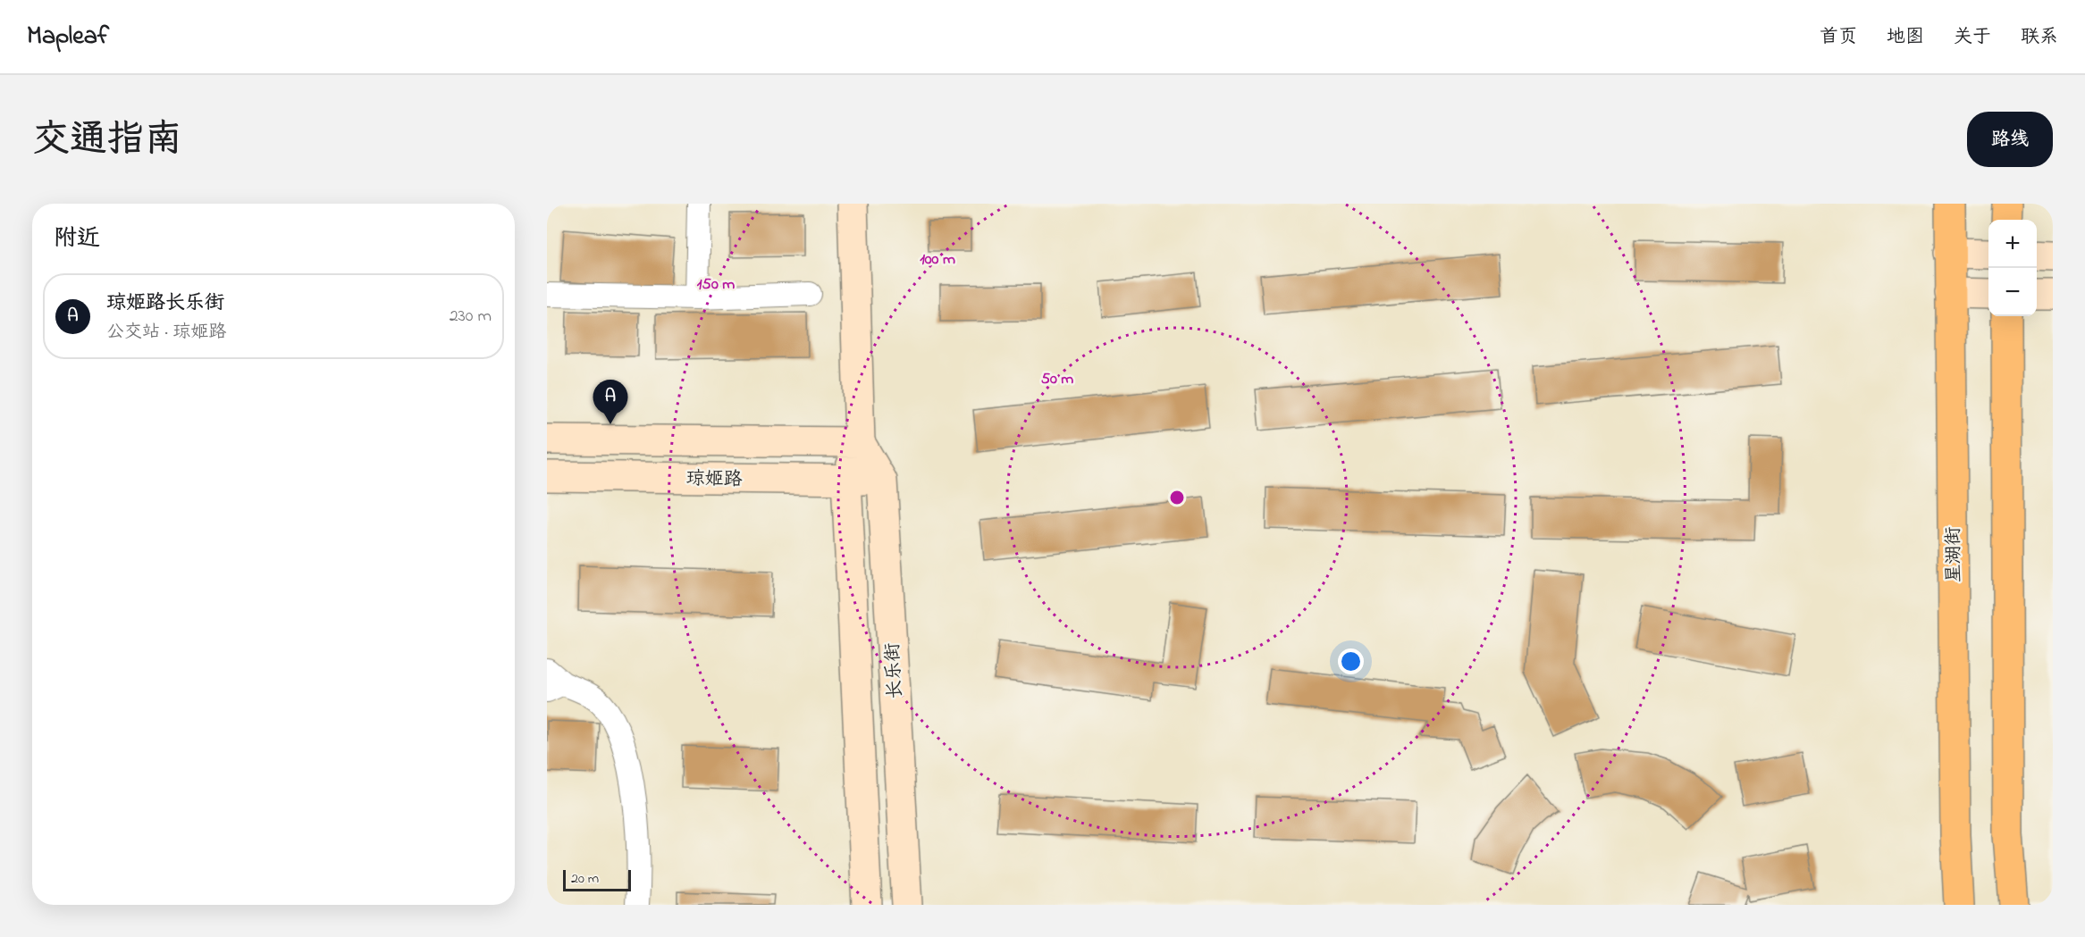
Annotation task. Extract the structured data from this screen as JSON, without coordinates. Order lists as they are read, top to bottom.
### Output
{
  "streets": {
    "main road": ["琼姬路", "星湖街", "长乐街"]
  },
  "crossings": [
    ["琼姬路", "长乐街"]
  ],
  "scale_bar": "20 m",
  "page": {
    "header": "Mapleaf",
    "nav": [
      "首页",
      "地图",
      "关于",
      "联系"
    ],
    "title": "交通指南",
    "buttons": "路线",
    "heading": "附近",
    "map_buttons": ["+", "−"],
    "list": [
      {
        "mark": "A",
        "name": "琼姬路长乐街",
        "note": "公交站 · 琼姬路",
        "value": "230 m"
      }
    ],
    "pins": "A",
    "scale": "20 m"
  },
  "rings": ["100 m", "150 m", "50 m"]
}
